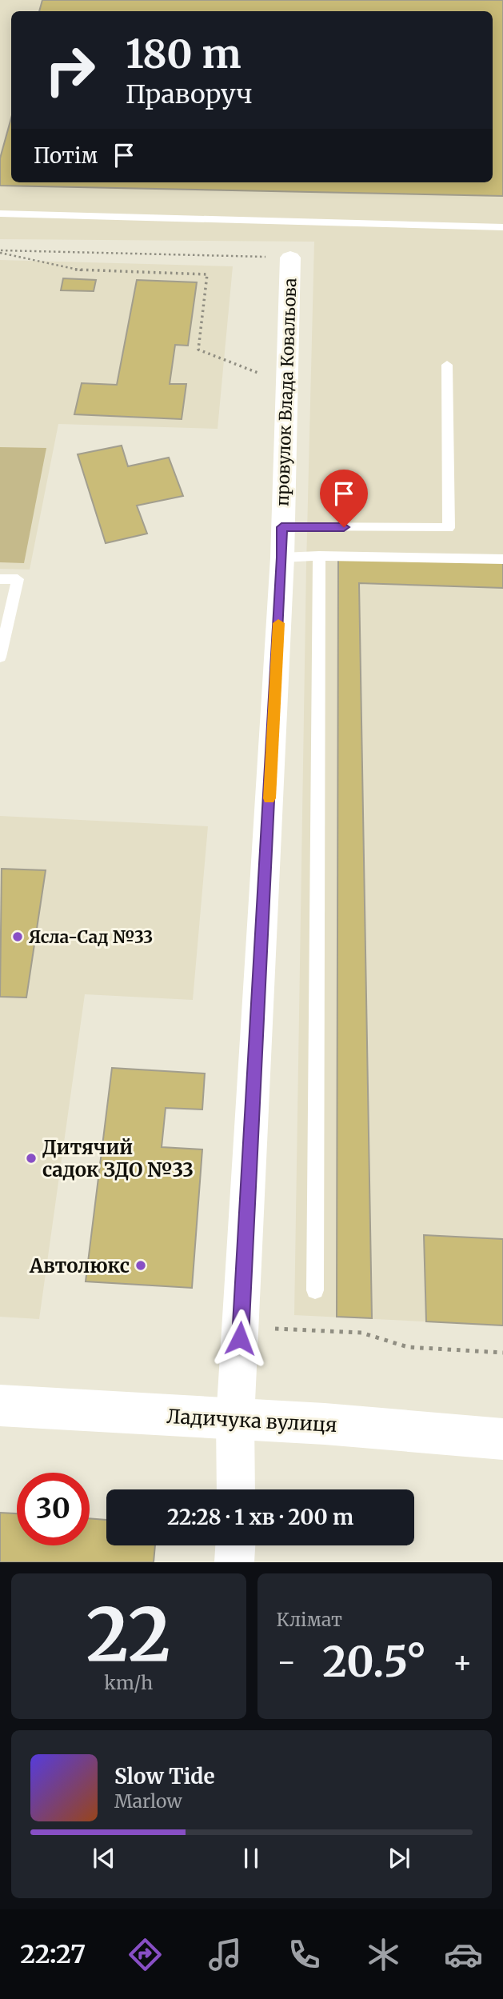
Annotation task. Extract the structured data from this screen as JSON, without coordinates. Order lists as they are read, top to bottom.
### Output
{
  "streets": {
    "street": ["провулок Влада Ковальова", "Ладичука вулиця"]
  },
  "crossings": [
    ["провулок Влада Ковальова", "Ладичука вулиця"]
  ],
  "places": ["Ясла-Сад №33", "Дитячий садок ЗДО №33", "Автолюкс"],
  "page": {
    "turn": ["180 m", "Праворуч"],
    "then": "Потім",
    "limit": "30",
    "trip": "22:28 · 1 хв · 200 m",
    "tile": [
      ["22", "km/h"],
      "Клімат"
    ],
    "heat": ["−", "20.5°", "+"],
    "song": ["Slow Tide", "Marlow"],
    "tabs": "22:27"
  }
}
